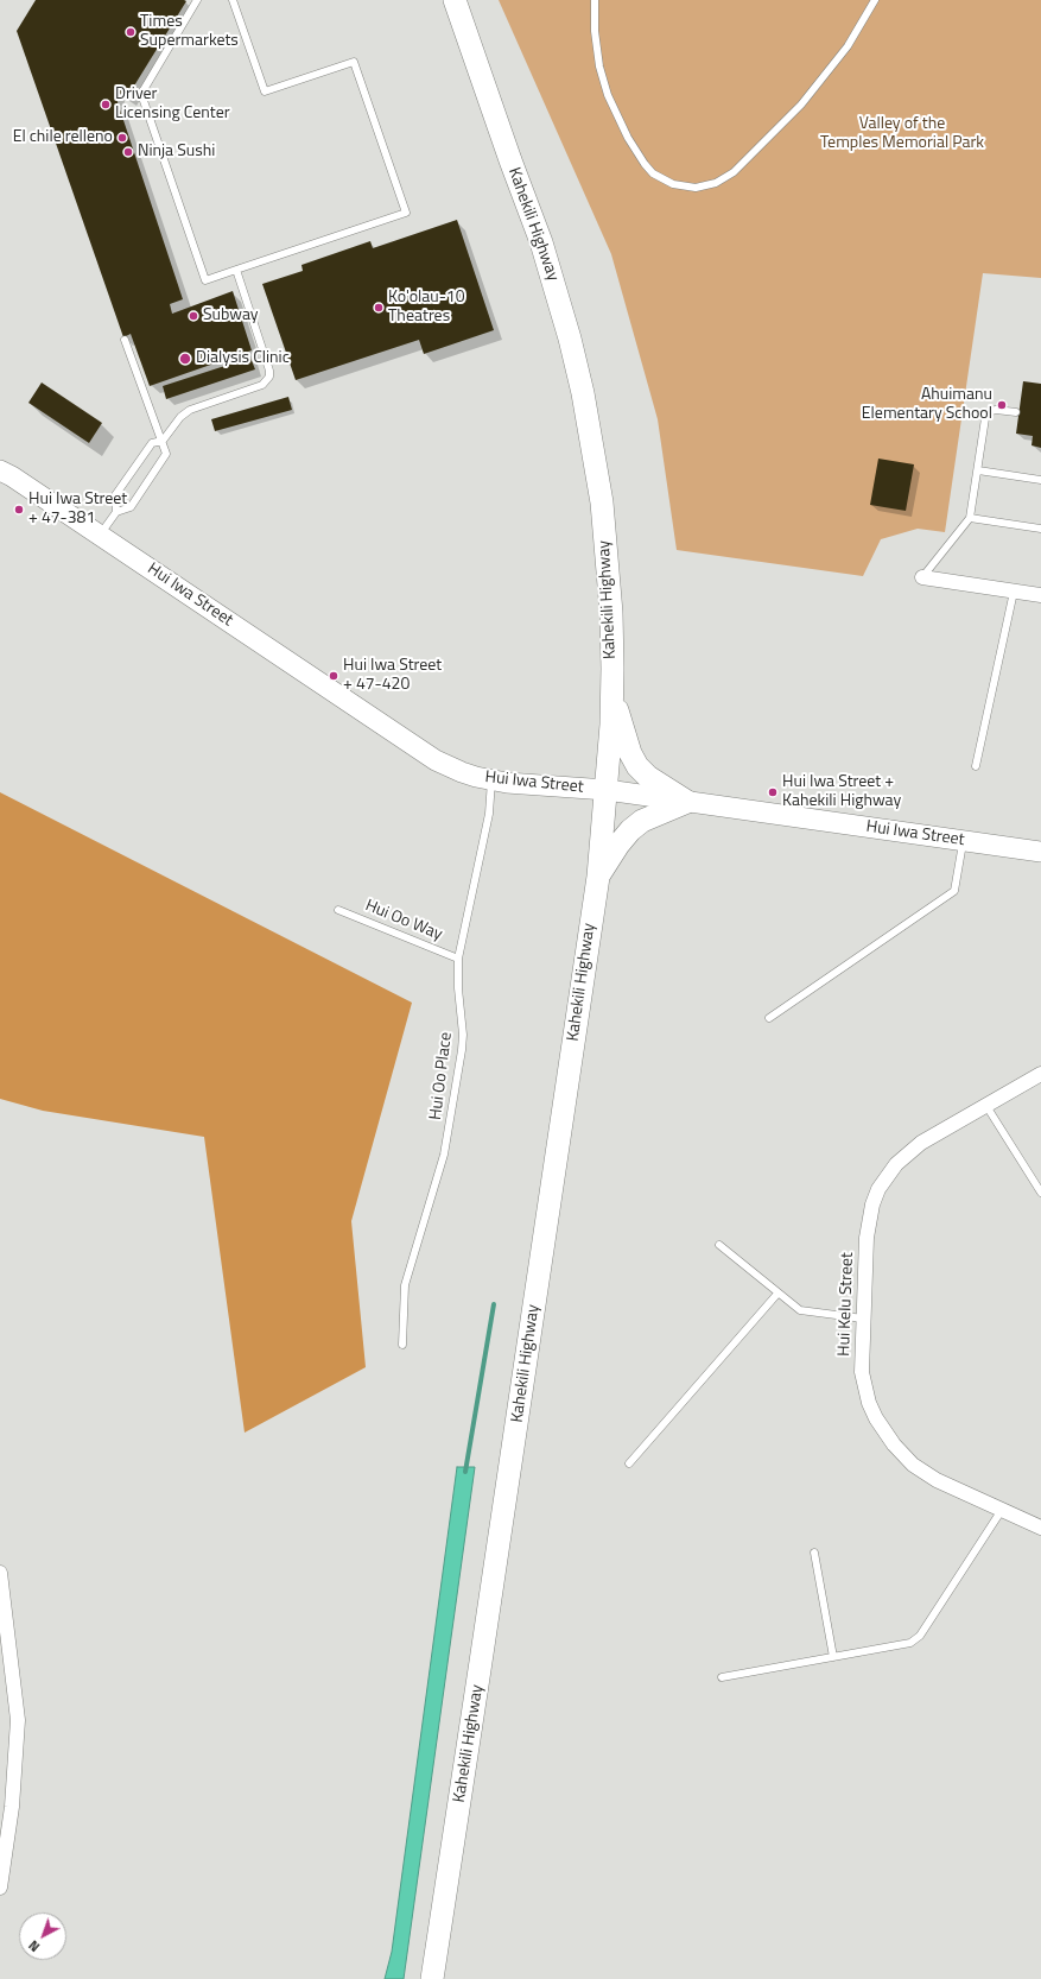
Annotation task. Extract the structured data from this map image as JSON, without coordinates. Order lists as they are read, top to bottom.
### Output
{
  "streets": {
    "main road": ["Kahekili Highway"],
    "street": ["Hui Iwa Street", "Hui Kelu Street"],
    "lane": ["Hui Oo Way", "Hui Oo Place"]
  },
  "crossings": [
    ["Kahekili Highway", "Hui Iwa Street"],
    ["Hui Iwa Street", "Hui Oo Place"],
    ["Hui Oo Way", "Hui Oo Place"]
  ],
  "parks": ["Valley of the Temples Memorial Park"],
  "places": [
    "Times Supermarkets",
    "Driver Licensing Center",
    "El chile relleno",
    "Ninja Sushi",
    "Ko'olau-10 Theatres",
    "Subway",
    "Dialysis Clinic",
    "Ahuimanu Elementary School",
    "Hui Iwa Street + 47-381",
    "Hui Iwa Street + 47-420",
    "Hui Iwa Street + Kahekili Highway"
  ],
  "north": "bottom left"
}
